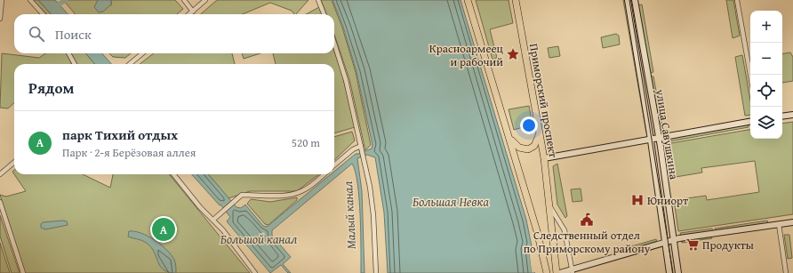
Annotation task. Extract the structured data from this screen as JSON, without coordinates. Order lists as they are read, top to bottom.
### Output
{
  "streets": {
    "main road": ["Приморский проспект", "улица Савушкина"]
  },
  "water": ["Большая Невка", "Малый канал", "Большой канал"],
  "places": {
    "place": ["Красноармеец и рабочий"],
    "hospital": ["Юниорт"],
    "public building": ["Следственный отдел по Приморскому району"],
    "supermarket": ["Продукты"]
  },
  "page": {
    "map_buttons": ["+", "−"],
    "search": "Поиск",
    "heading": "Рядом",
    "list": [
      {
        "mark": "A",
        "name": "парк Тихий отдых",
        "note": "Парк · 2-я Берёзовая аллея",
        "value": "520 m"
      }
    ],
    "pins": "A"
  }
}
